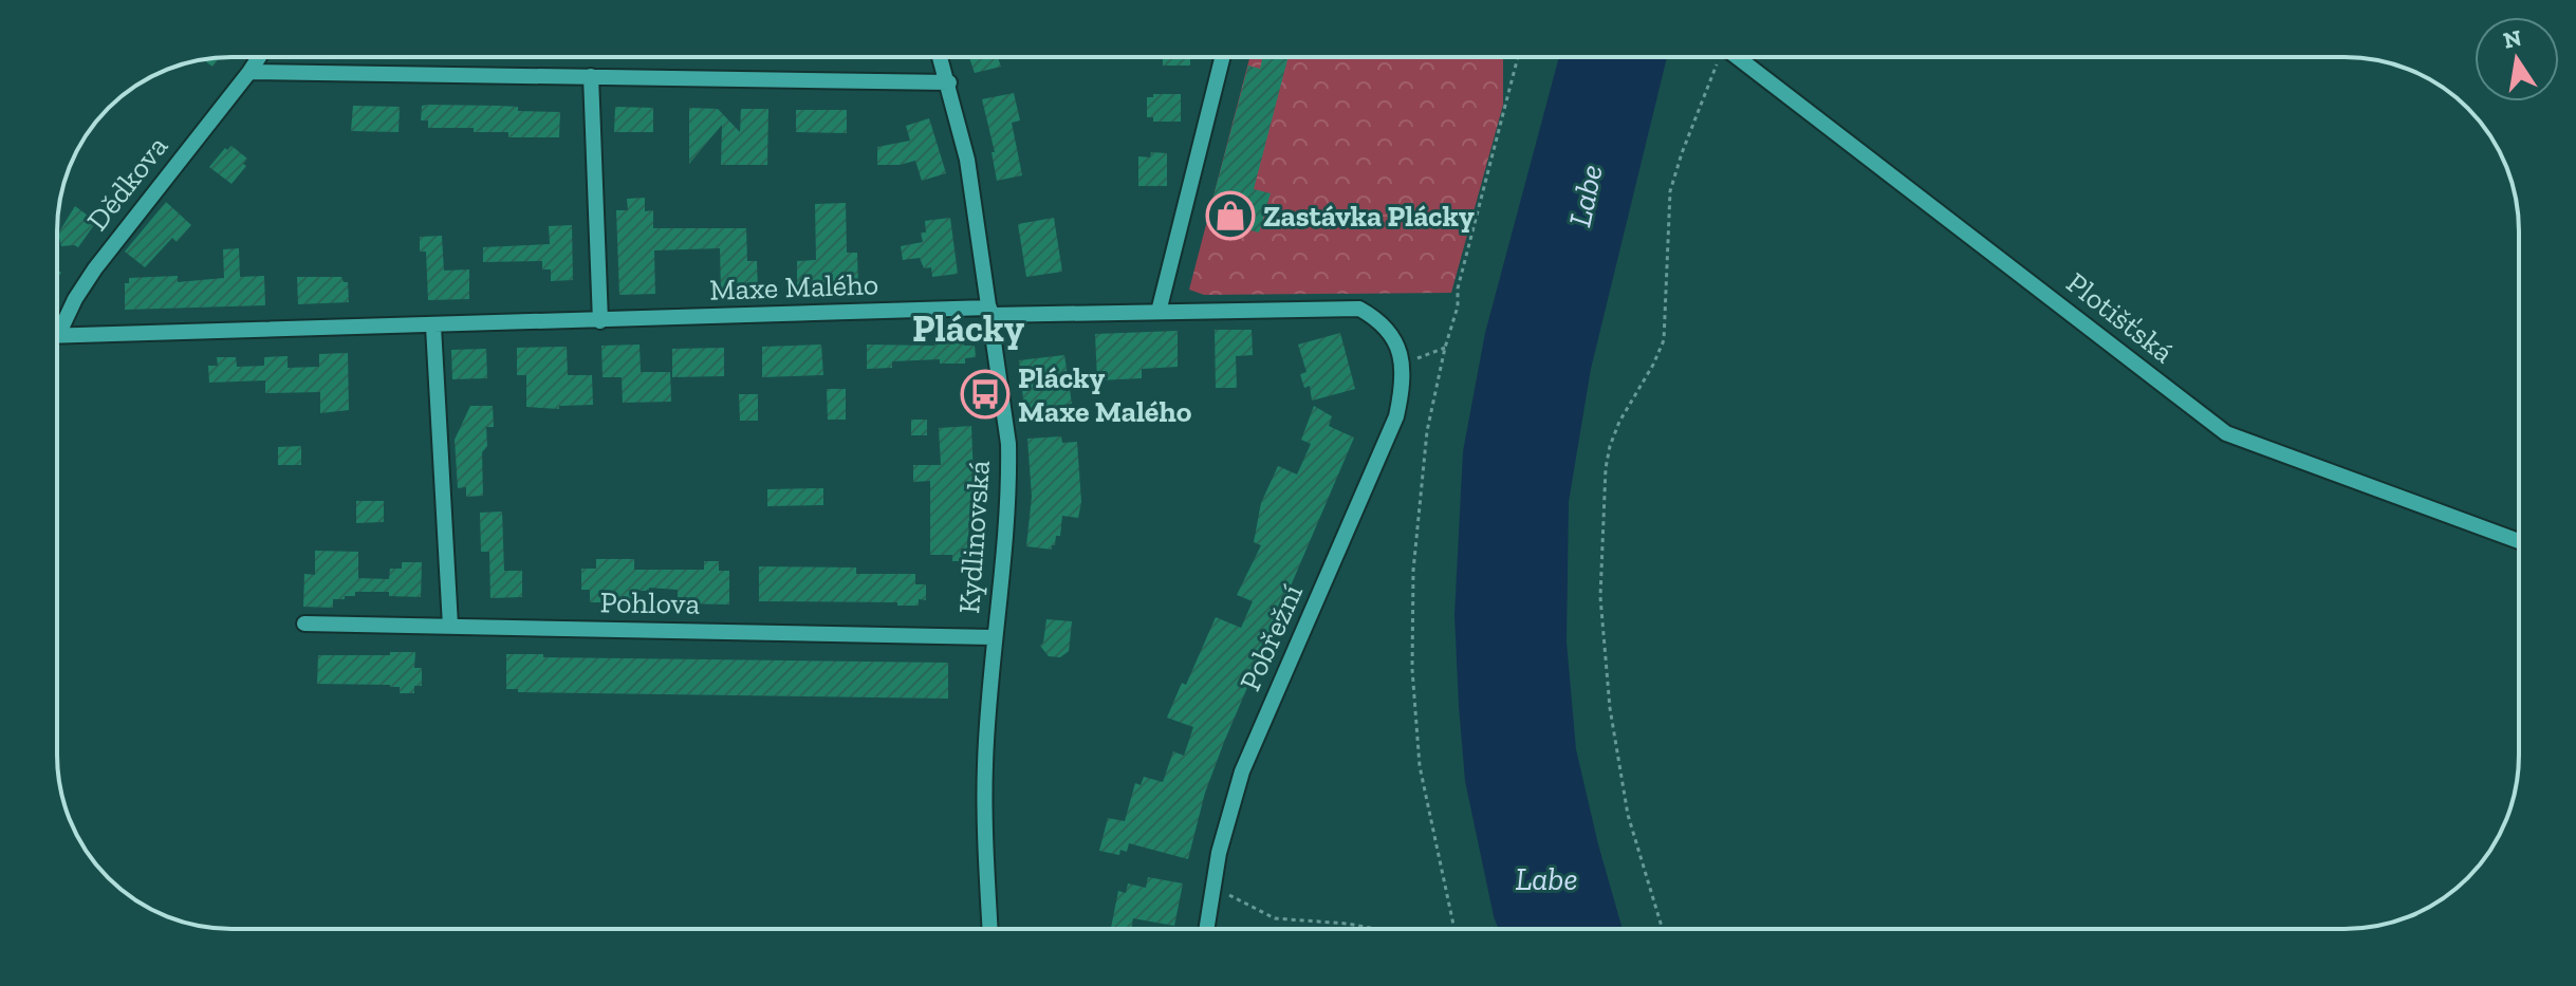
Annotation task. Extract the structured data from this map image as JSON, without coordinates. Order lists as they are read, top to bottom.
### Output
{
  "streets": {
    "street": [
      "Dědkova",
      "Maxe Malého",
      "Plotišťská",
      "Kydlinovská",
      "Pohlova",
      "Pobřežní"
    ]
  },
  "crossings": [
    ["Maxe Malého", "Kydlinovská"],
    ["Kydlinovská", "Pohlova"]
  ],
  "districts": ["Plácky"],
  "water": ["Labe"],
  "places": {
    "shop": ["Zastávka Plácky"],
    "bus stop": ["Plácky Maxe Malého"]
  },
  "north": "top"
}
